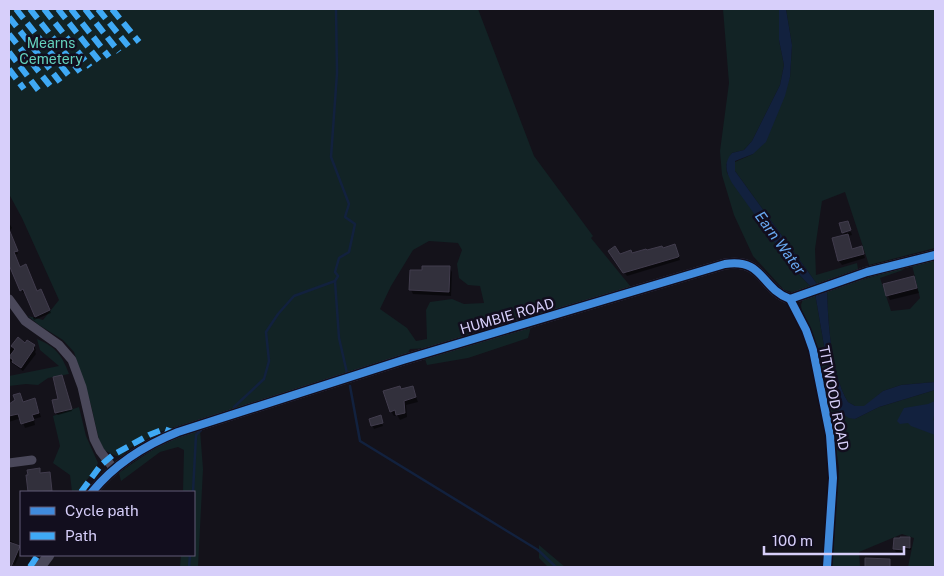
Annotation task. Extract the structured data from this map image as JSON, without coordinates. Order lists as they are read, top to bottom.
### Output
{
  "streets": {
    "street": ["HUMBIE ROAD", "TITWOOD ROAD"]
  },
  "crossings": [
    ["HUMBIE ROAD", "TITWOOD ROAD"]
  ],
  "water": ["Earn Water"],
  "parks": ["Mearns Cemetery"],
  "legend": ["Cycle path", "Path"],
  "scale_bar": "100 m"
}
